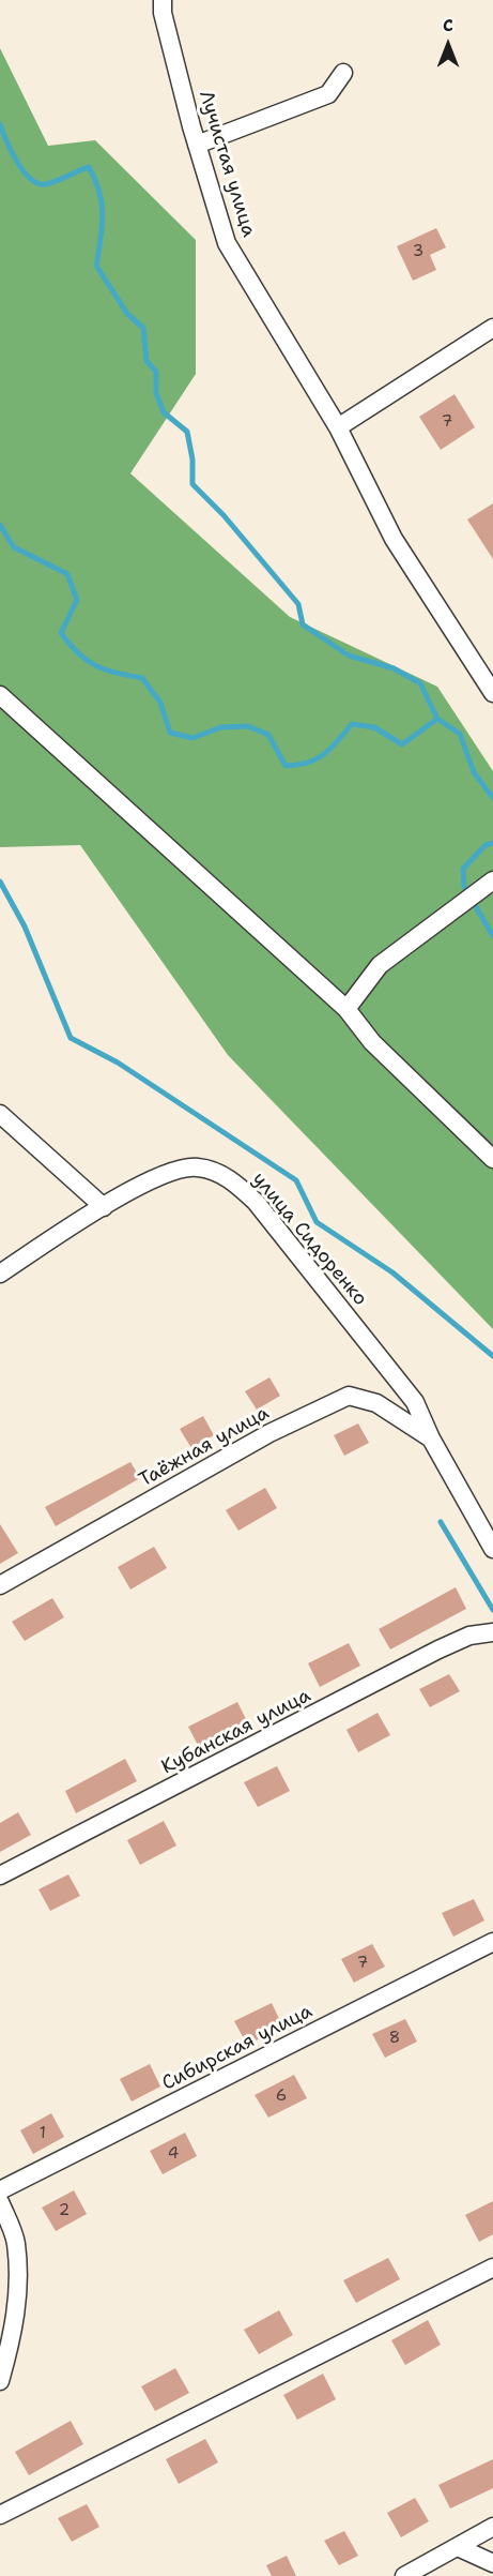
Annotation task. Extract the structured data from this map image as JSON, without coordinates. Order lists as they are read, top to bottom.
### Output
{
  "streets": {
    "street": [
      "Лучистая улица",
      "улица Сидоренко",
      "Таёжная улица",
      "Кубанская улица",
      "Сибирская улица"
    ]
  },
  "crossings": [
    ["улица Сидоренко", "Таёжная улица"]
  ],
  "house_numbers": [
    "3",
    "7",
    "7",
    "8",
    "6",
    "1",
    "4",
    "2"
  ],
  "north": "top"
}
